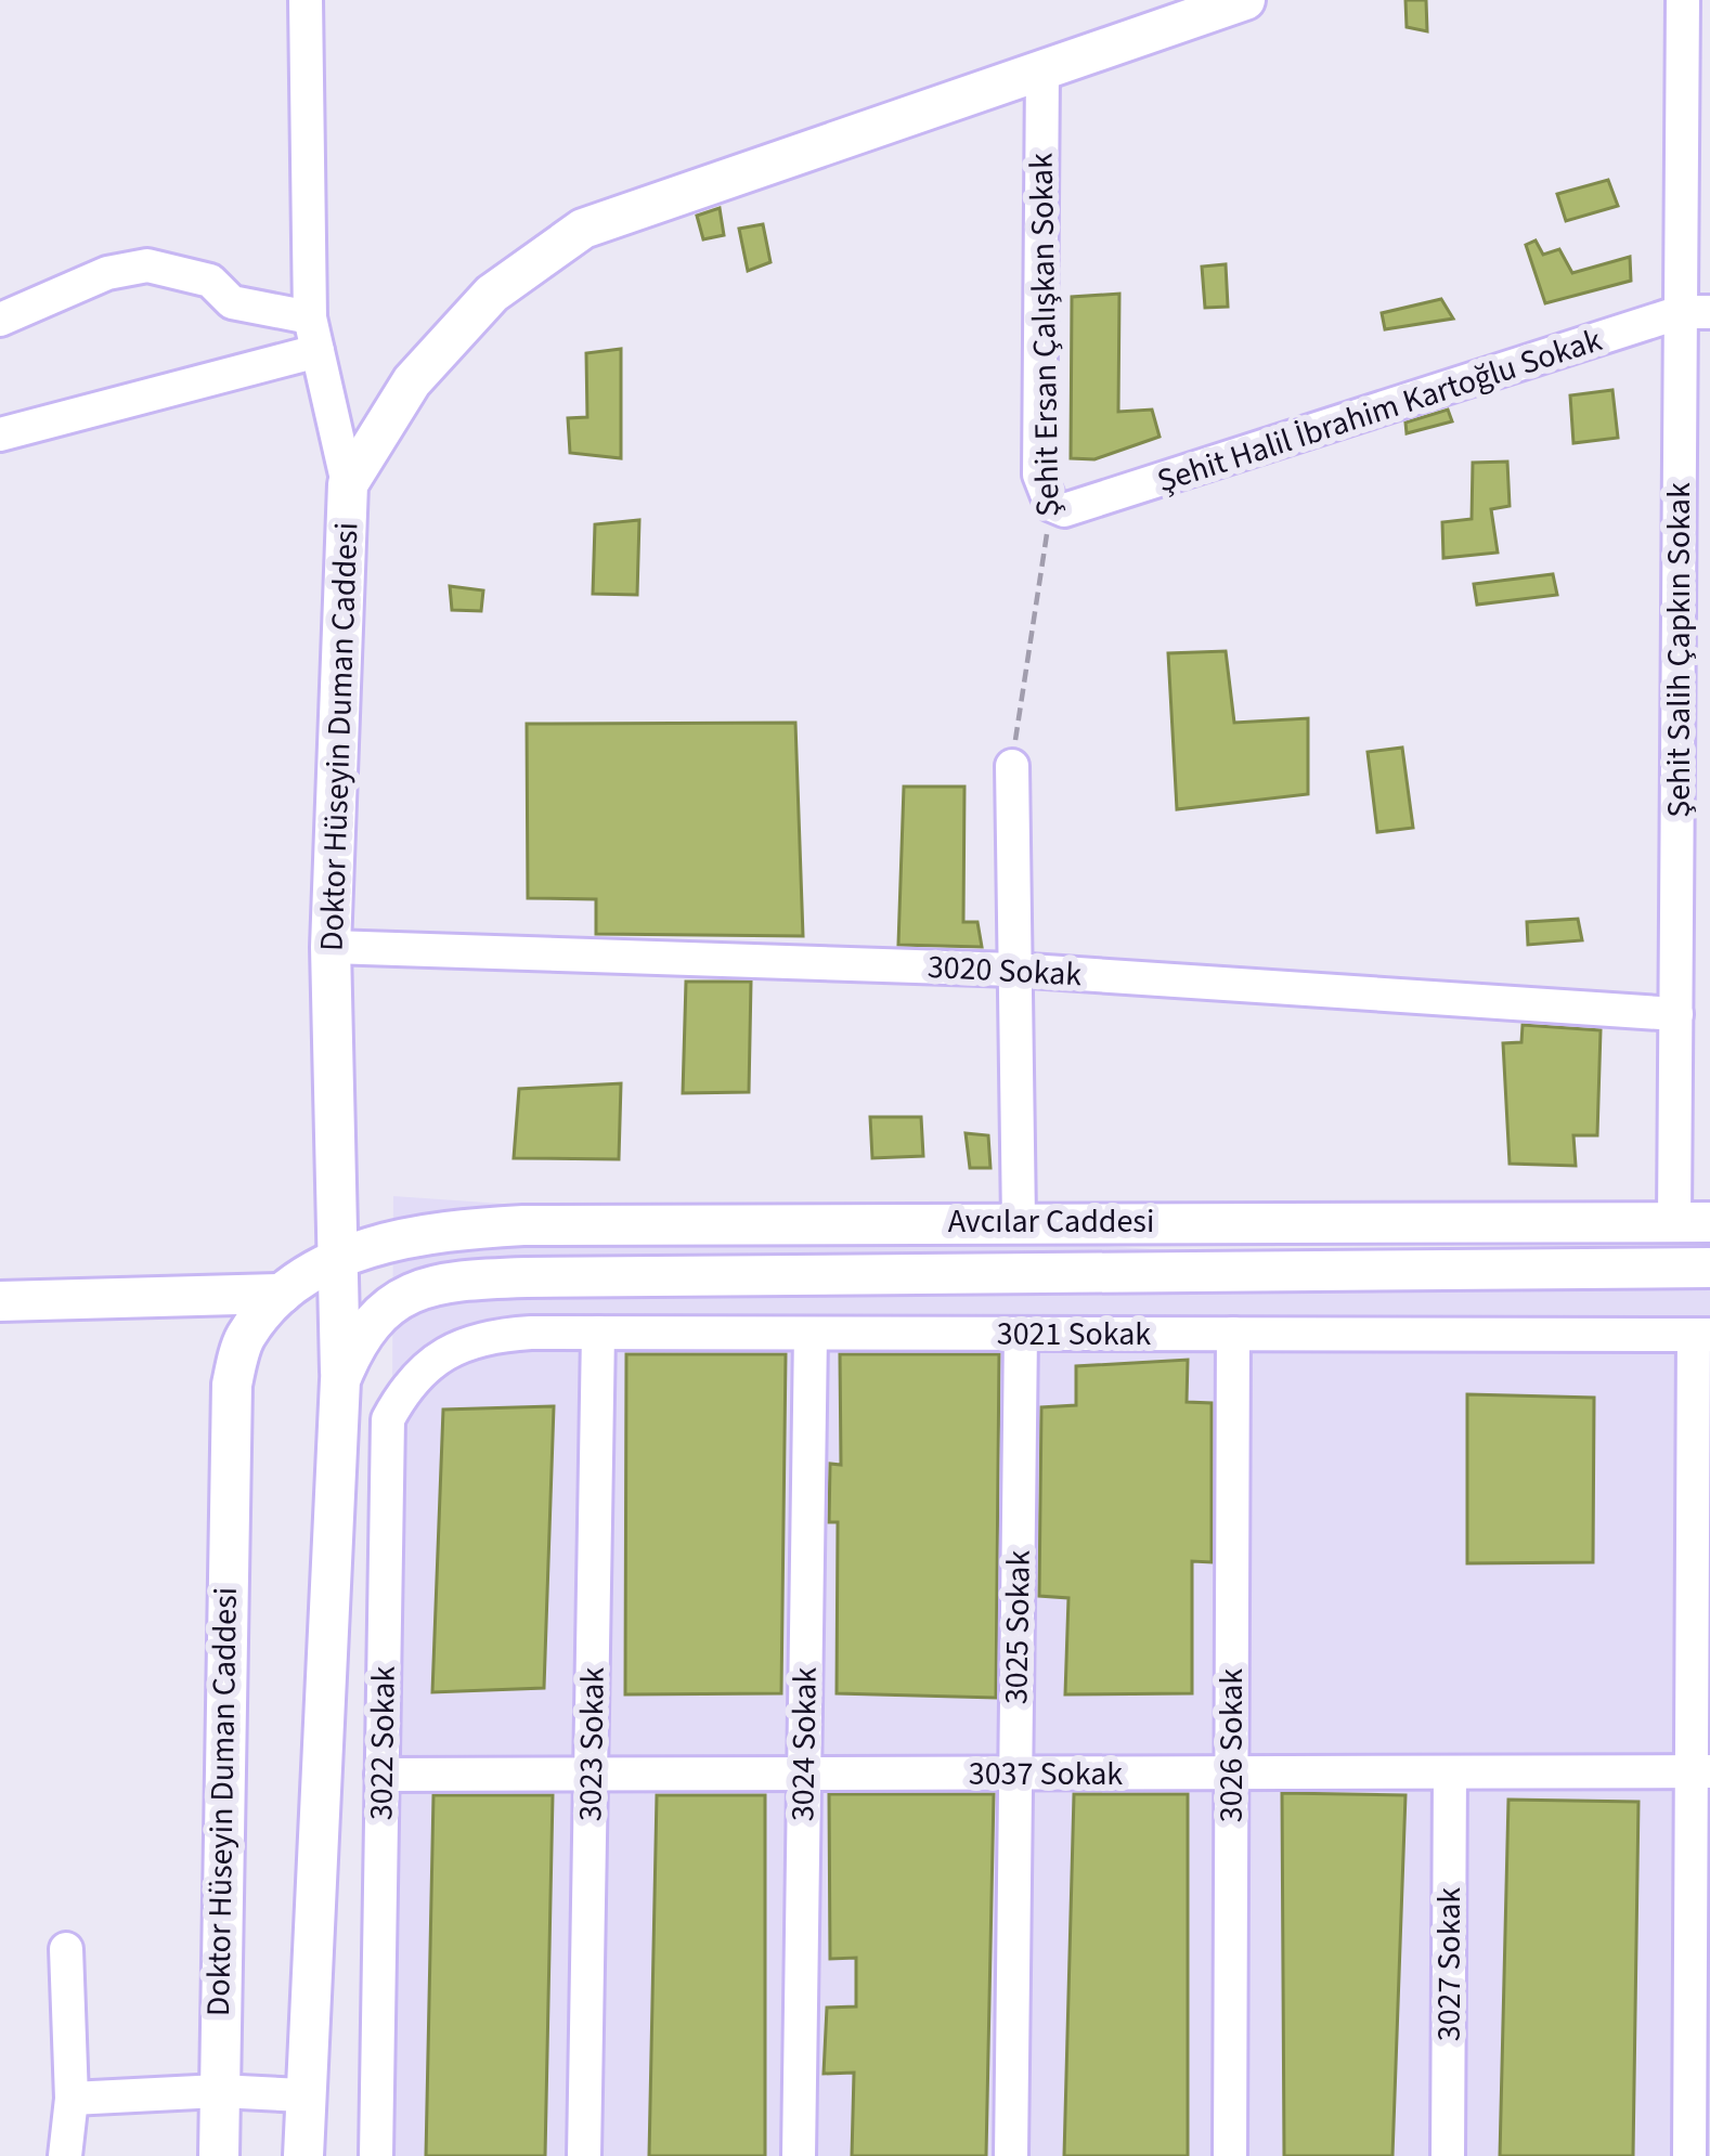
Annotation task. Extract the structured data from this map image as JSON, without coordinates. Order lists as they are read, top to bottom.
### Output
{
  "streets": {
    "main road": ["Doktor Hüseyin Duman Caddesi", "Avcılar Caddesi"],
    "street": [
      "Şehit Ersan Çalışkan Sokak",
      "Şehit Halil İbrahim Kartoğlu Sokak",
      "Şehit Salih Çapkın Sokak",
      "3020 Sokak",
      "3021 Sokak",
      "3025 Sokak",
      "3022 Sokak",
      "3023 Sokak",
      "3024 Sokak",
      "3026 Sokak",
      "3037 Sokak",
      "3027 Sokak"
    ]
  },
  "crossings": [
    ["Şehit Ersan Çalışkan Sokak", "Şehit Halil İbrahim Kartoğlu Sokak"],
    ["Şehit Ersan Çalışkan Sokak", "Doktor Hüseyin Duman Caddesi"],
    ["Şehit Halil İbrahim Kartoğlu Sokak", "Şehit Salih Çapkın Sokak"],
    ["Şehit Salih Çapkın Sokak", "3020 Sokak"],
    ["Şehit Salih Çapkın Sokak", "Avcılar Caddesi"],
    ["Doktor Hüseyin Duman Caddesi", "3020 Sokak"],
    ["Doktor Hüseyin Duman Caddesi", "Avcılar Caddesi"],
    ["3021 Sokak", "3025 Sokak"],
    ["3021 Sokak", "3022 Sokak"],
    ["3021 Sokak", "3023 Sokak"],
    ["3021 Sokak", "3024 Sokak"],
    ["3021 Sokak", "3026 Sokak"],
    ["3025 Sokak", "3037 Sokak"],
    ["3022 Sokak", "3037 Sokak"],
    ["3023 Sokak", "3037 Sokak"],
    ["3024 Sokak", "3037 Sokak"],
    ["3026 Sokak", "3037 Sokak"],
    ["3037 Sokak", "3027 Sokak"]
  ]
}
